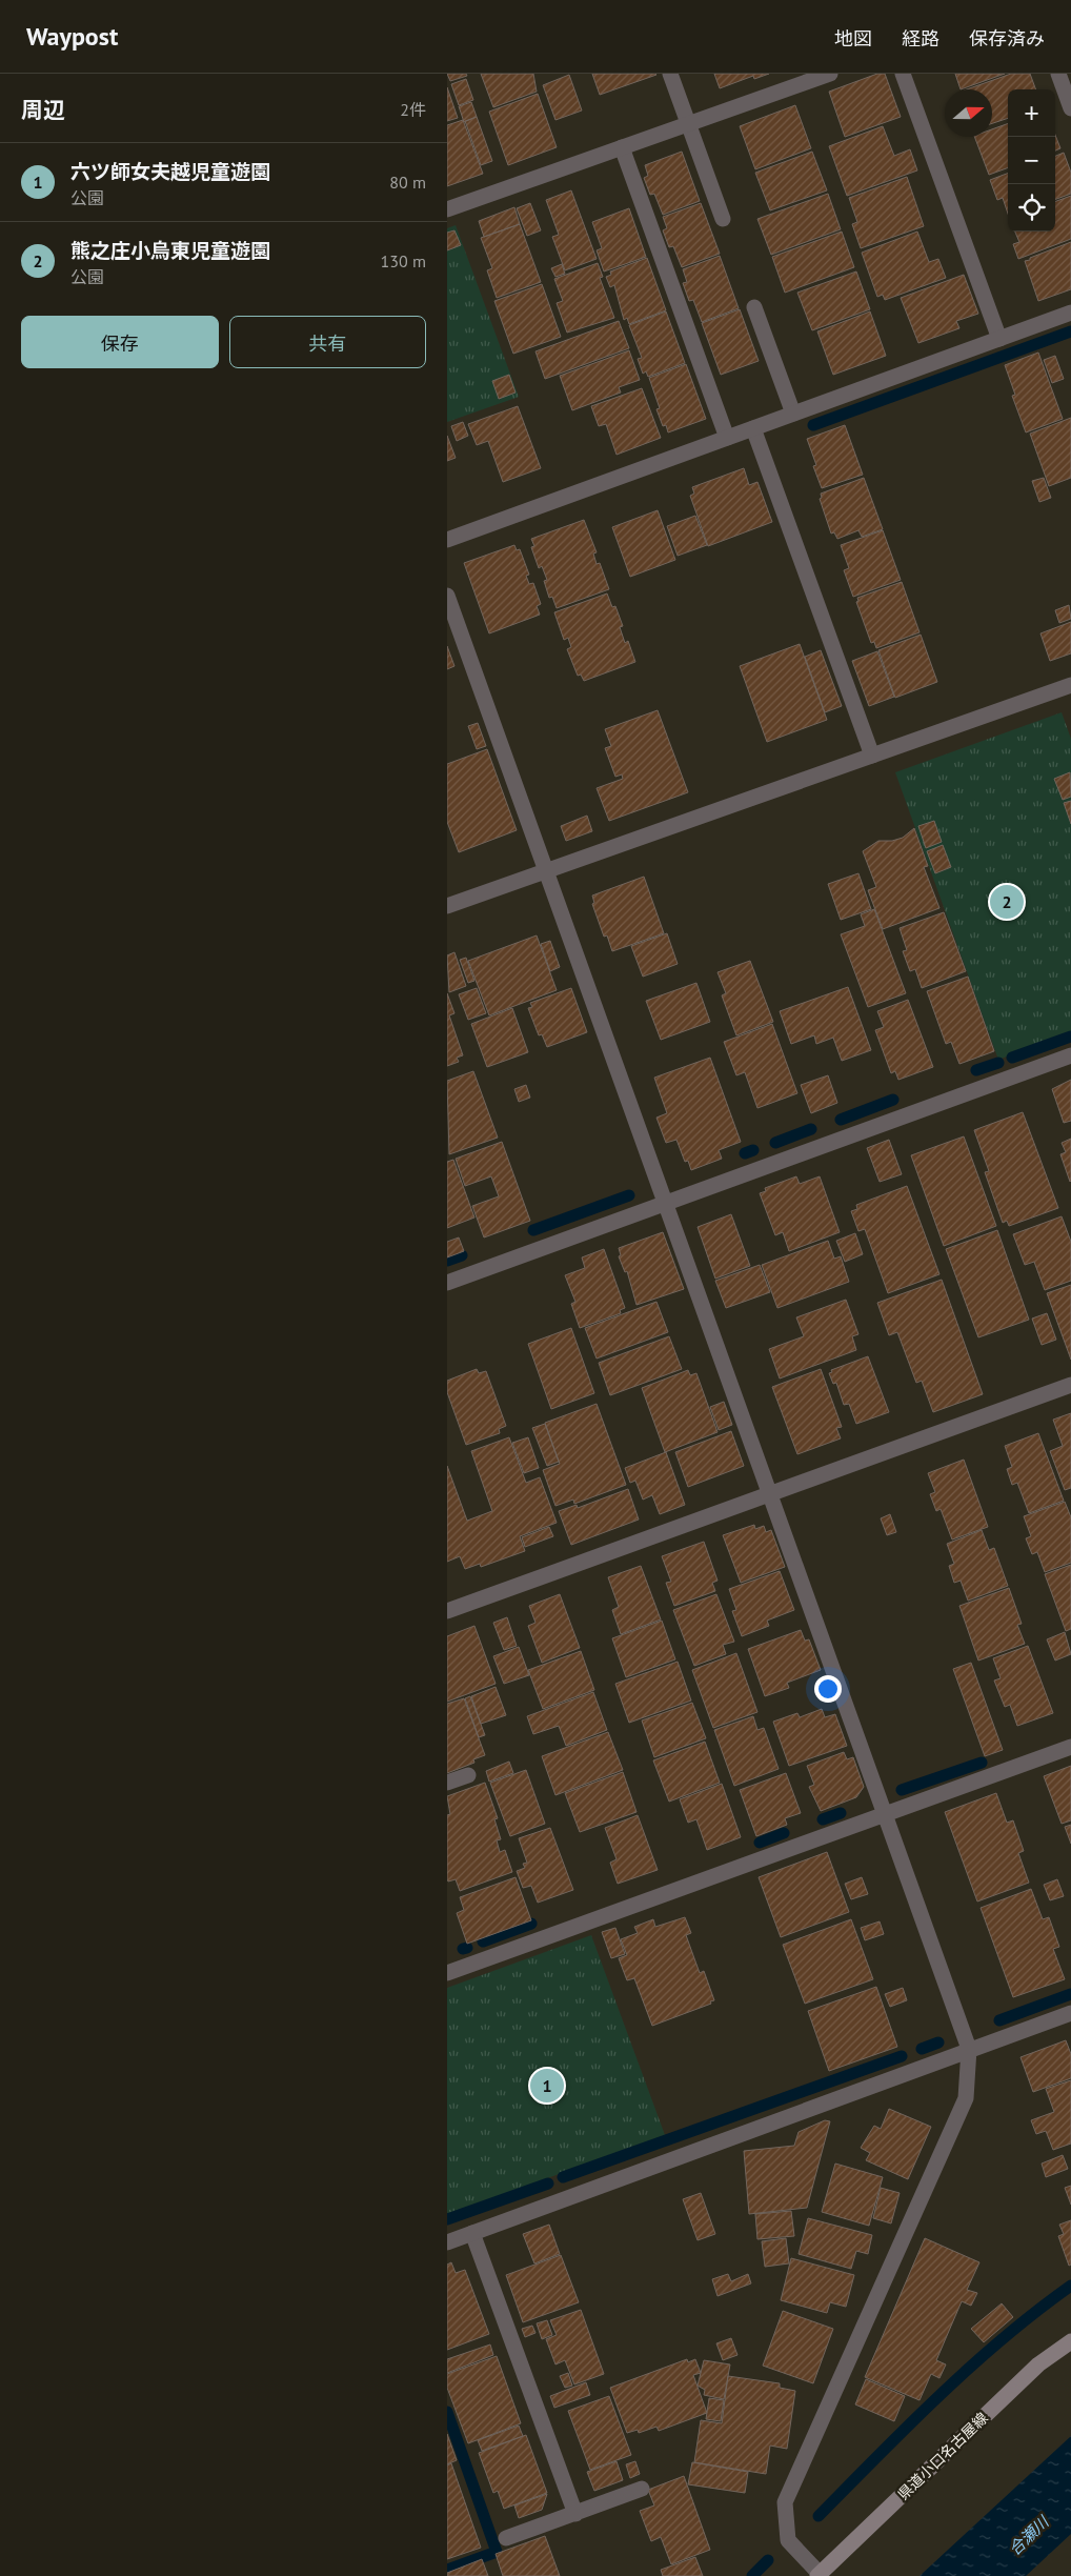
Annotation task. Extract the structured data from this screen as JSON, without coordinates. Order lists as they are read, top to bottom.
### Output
{
  "streets": {
    "main road": ["県道小口名古屋線"]
  },
  "water": ["合瀬川"],
  "north": "right",
  "page": {
    "header": "Waypost",
    "nav": ["地図", "経路", "保存済み"],
    "heading": ["周辺", "2件"],
    "map_buttons": ["+", "−"],
    "list": [
      {
        "mark": "1",
        "name": "六ツ師女夫越児童遊園",
        "note": "公園",
        "value": "80 m"
      },
      {
        "mark": "2",
        "name": "熊之庄小烏東児童遊園",
        "note": "公園",
        "value": "130 m"
      }
    ],
    "buttons": ["保存", "共有"],
    "pins": ["2", "1"]
  }
}
